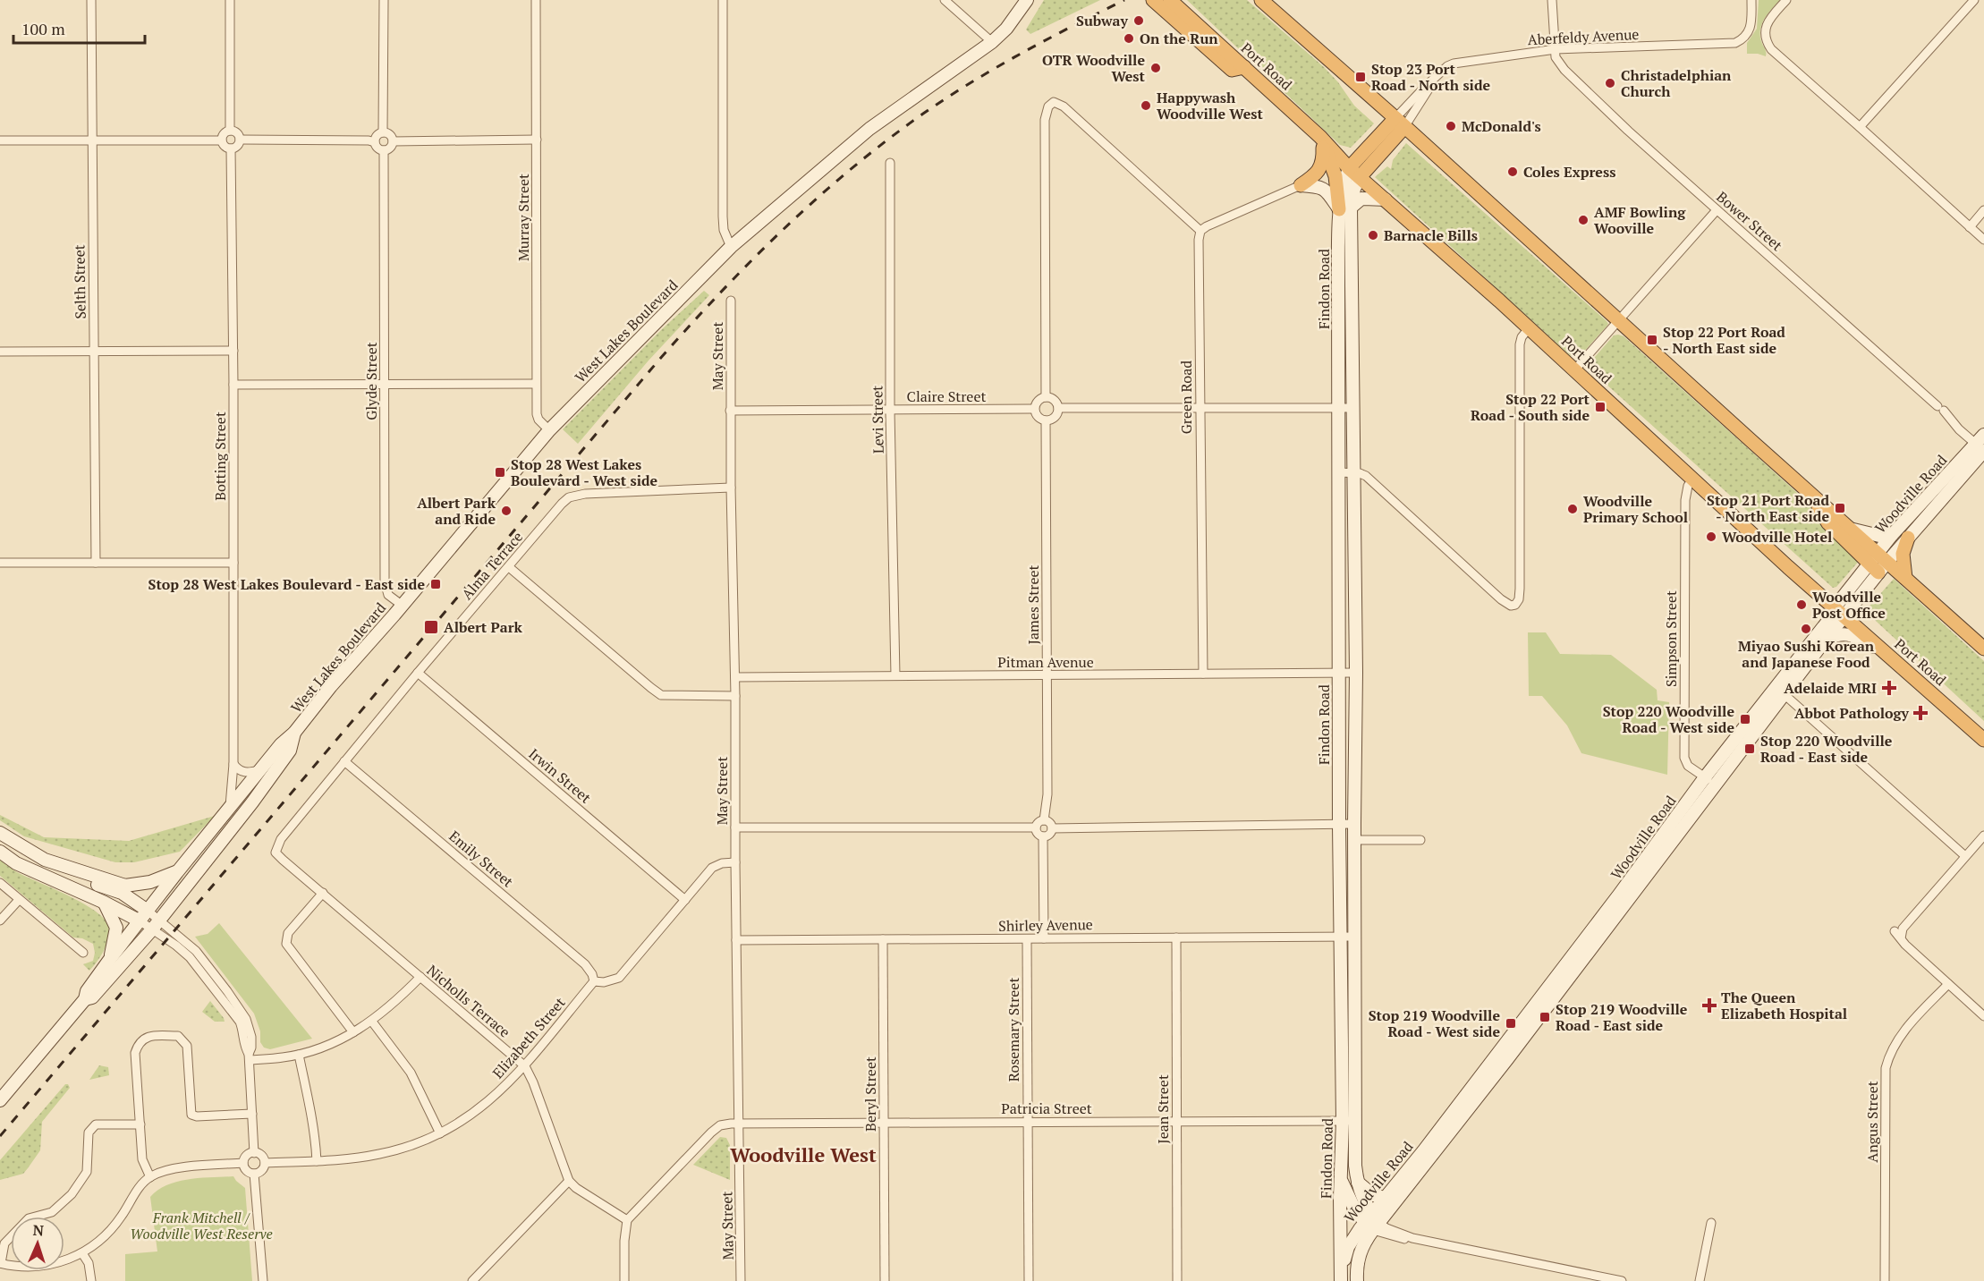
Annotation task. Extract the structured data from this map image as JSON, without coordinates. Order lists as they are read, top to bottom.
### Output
{
  "streets": {
    "highway": ["Port Road"],
    "main road": ["Findon Road", "West Lakes Boulevard", "Woodville Road"],
    "street": [
      "Aberfeldy Avenue",
      "Murray Street",
      "Bower Street",
      "Selth Street",
      "May Street",
      "Glyde Street",
      "Claire Street",
      "Green Road",
      "Levi Street",
      "Botting Street",
      "Alma Terrace",
      "James Street",
      "Simpson Street",
      "Pitman Avenue",
      "Irwin Street",
      "Emily Street",
      "Shirley Avenue",
      "Nicholls Terrace",
      "Rosemary Street",
      "Elizabeth Street",
      "Beryl Street",
      "Patricia Street",
      "Jean Street",
      "Angus Street"
    ]
  },
  "crossings": [
    ["Aberfeldy Avenue", "Bower Street"],
    ["Port Road", "Findon Road"],
    ["Port Road", "Woodville Road"],
    ["Port Road", "Simpson Street"],
    ["Murray Street", "West Lakes Boulevard"],
    ["Bower Street", "Woodville Road"],
    ["Findon Road", "Woodville Road"],
    ["Findon Road", "Pitman Avenue"],
    ["Findon Road", "Shirley Avenue"],
    ["Findon Road", "Patricia Street"],
    ["West Lakes Boulevard", "Glyde Street"],
    ["West Lakes Boulevard", "Botting Street"],
    ["May Street", "Claire Street"],
    ["May Street", "Alma Terrace"],
    ["May Street", "Pitman Avenue"],
    ["May Street", "Shirley Avenue"],
    ["May Street", "Patricia Street"],
    ["Claire Street", "Levi Street"],
    ["Claire Street", "James Street"],
    ["Green Road", "Pitman Avenue"],
    ["Levi Street", "Pitman Avenue"],
    ["Woodville Road", "Simpson Street"],
    ["Alma Terrace", "Irwin Street"],
    ["Alma Terrace", "Emily Street"],
    ["Alma Terrace", "Nicholls Terrace"],
    ["James Street", "Pitman Avenue"],
    ["Emily Street", "Elizabeth Street"],
    ["Shirley Avenue", "Rosemary Street"],
    ["Shirley Avenue", "Beryl Street"],
    ["Shirley Avenue", "Jean Street"],
    ["Nicholls Terrace", "Elizabeth Street"],
    ["Rosemary Street", "Patricia Street"],
    ["Beryl Street", "Patricia Street"],
    ["Patricia Street", "Jean Street"]
  ],
  "districts": ["Woodville West"],
  "parks": ["Frank Mitchell / Woodville West Reserve"],
  "places": {
    "other": [
      "Subway",
      "On the Run",
      "OTR Woodville West",
      "Christadelphian Church",
      "Happywash Woodville West",
      "McDonald's",
      "Coles Express",
      "AMF Bowling Wooville",
      "Barnacle Bills",
      "Woodville Primary School",
      "Albert Park and Ride",
      "Woodville Hotel",
      "Woodville Post Office",
      "Miyao Sushi Korean and Japanese Food"
    ],
    "transit": [
      "Stop 23 Port Road - North side",
      "Stop 22 Port Road - North East side",
      "Stop 22 Port Road - South side",
      "Stop 28 West Lakes Boulevard - West side",
      "Stop 21 Port Road - North East side",
      "Stop 28 West Lakes Boulevard - East side",
      "Albert Park",
      "Stop 220 Woodville Road - West side",
      "Stop 220 Woodville Road - East side",
      "Stop 219 Woodville Road - East side",
      "Stop 219 Woodville Road - West side"
    ],
    "health": ["Adelaide MRI", "Abbot Pathology", "The Queen Elizabeth Hospital"]
  },
  "scale_bar": "100 m",
  "north": "top"
}
